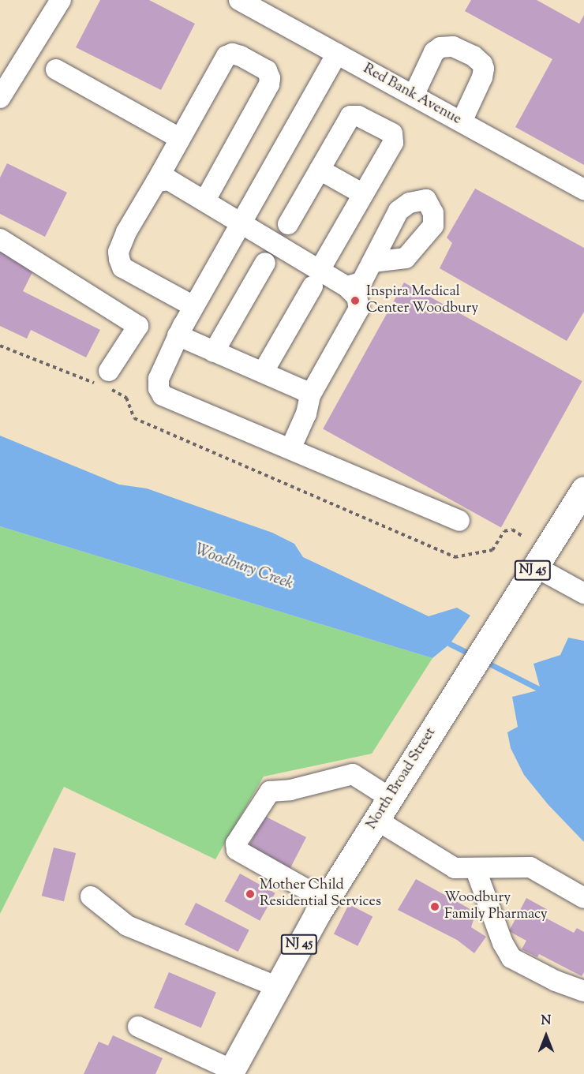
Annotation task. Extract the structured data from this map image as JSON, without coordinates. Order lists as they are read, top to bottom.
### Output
{
  "streets": {
    "main road": ["NJ 45", "North Broad Street"],
    "street": ["Red Bank Avenue"]
  },
  "water": ["Woodbury Creek"],
  "places": ["Inspira Medical Center Woodbury", "Mother Child Residential Services", "Woodbury Family Pharmacy"],
  "north": "top"
}
